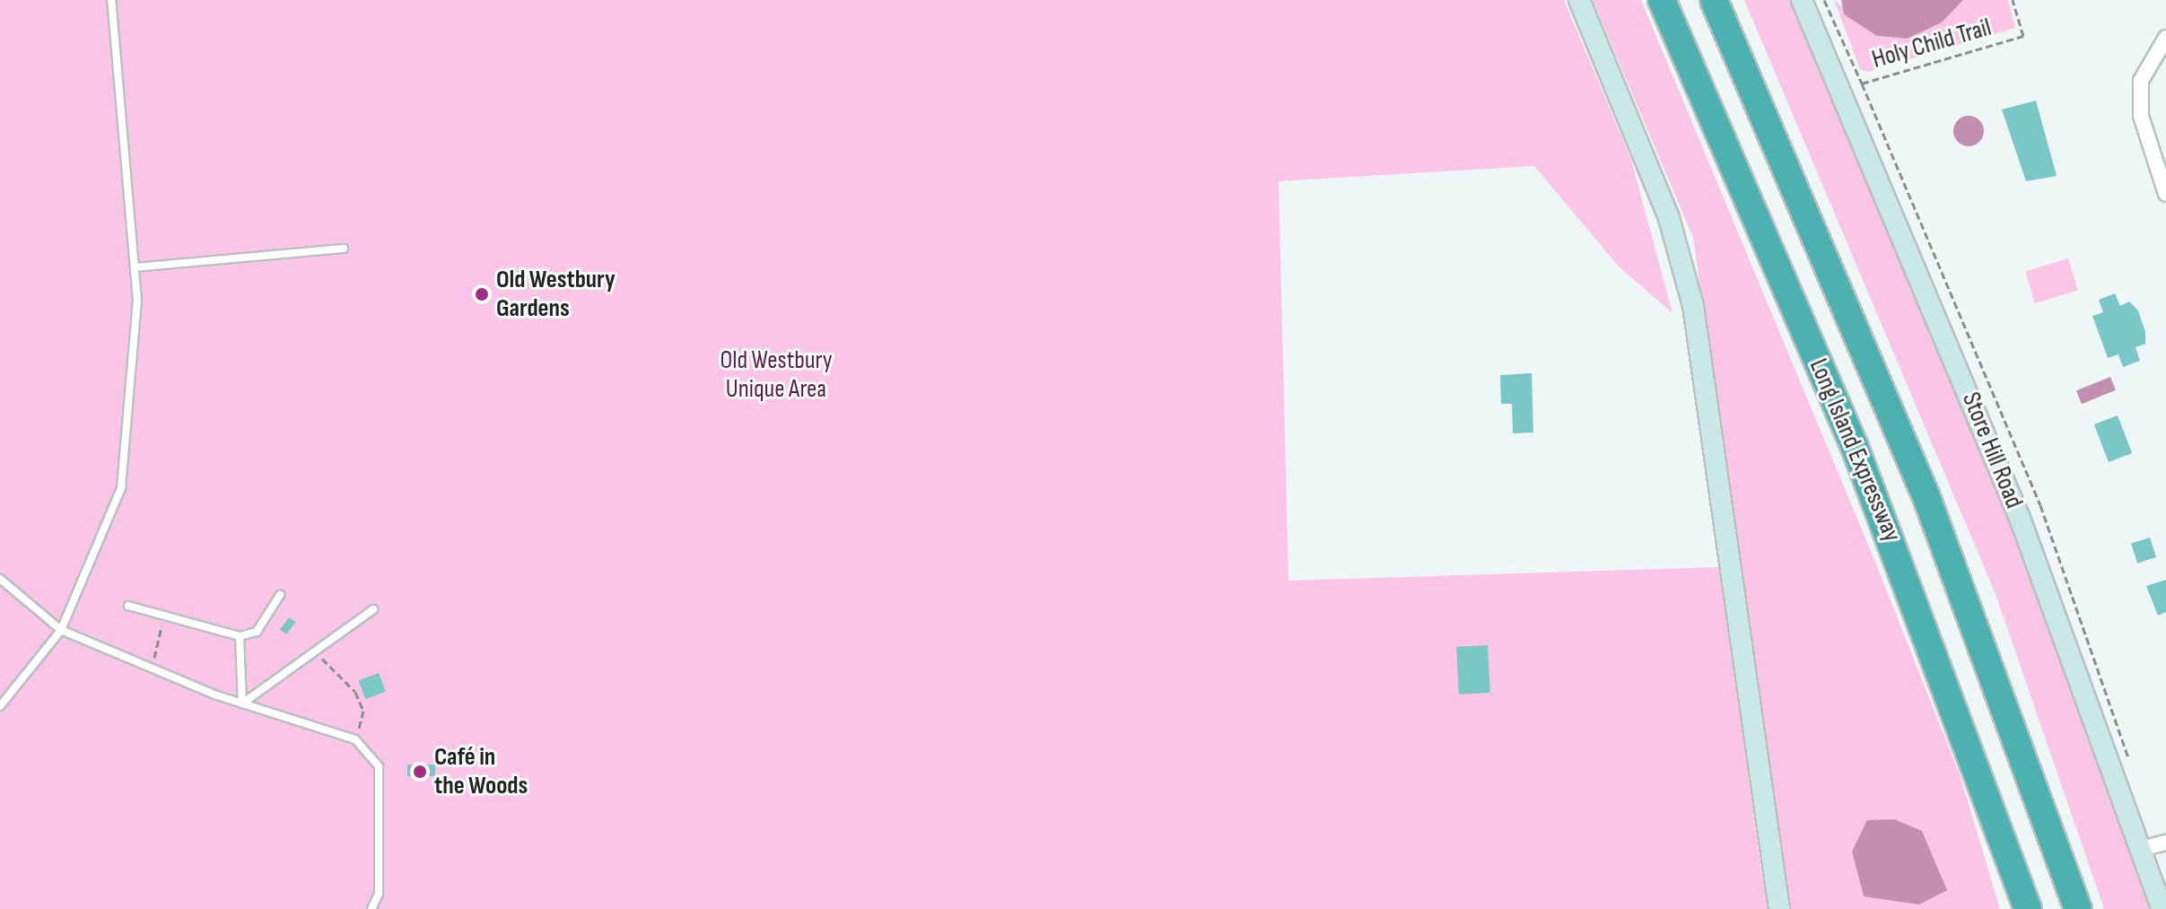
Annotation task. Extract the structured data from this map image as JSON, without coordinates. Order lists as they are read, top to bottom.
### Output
{
  "streets": {
    "highway": ["Long Island Expressway"],
    "main road": ["Store Hill Road"],
    "path": ["Holy Child Trail"]
  },
  "parks": ["Old Westbury Unique Area"],
  "places": ["Old Westbury Gardens", "Café in the Woods"]
}
